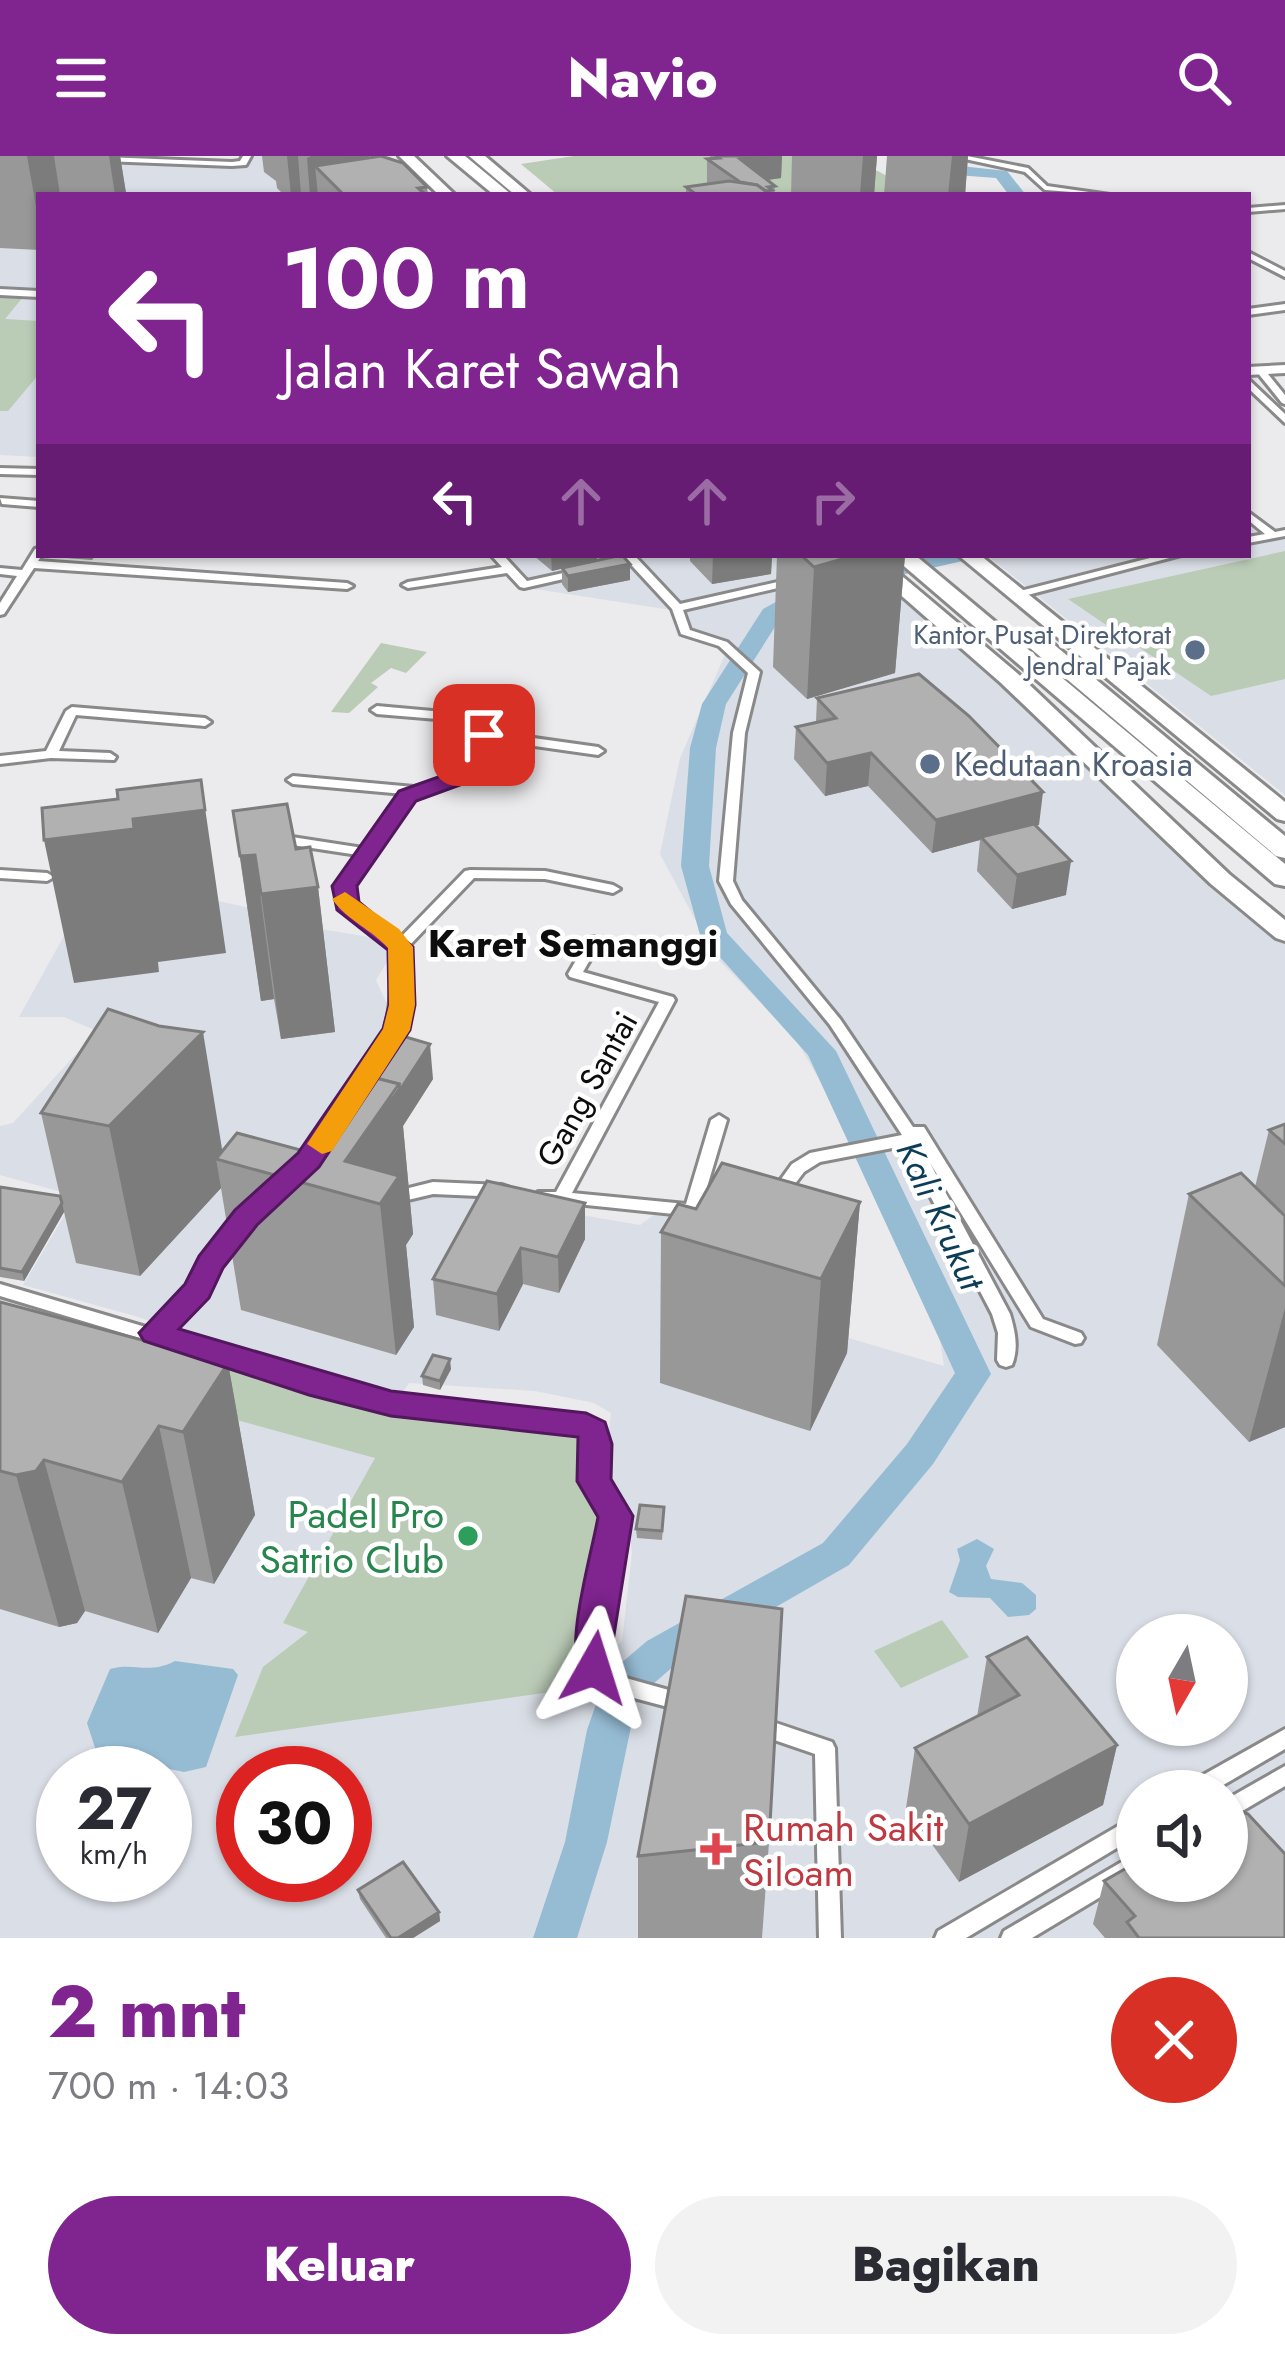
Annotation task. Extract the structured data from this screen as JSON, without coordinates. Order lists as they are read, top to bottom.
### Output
{
  "streets": {
    "street": ["Gang Santai"]
  },
  "districts": ["Karet Semanggi"],
  "water": ["Kali Krukut"],
  "places": {
    "other": ["Kantor Pusat Direktorat Jendral Pajak", "Kedutaan Kroasia", "Padel Pro Satrio Club"],
    "health": ["Rumah Sakit Siloam"]
  },
  "north": "bottom",
  "page": {
    "header": "Navio",
    "turn": ["100 m", "Jalan Karet Sawah"],
    "speed": "27 km/h",
    "limit": "30",
    "heading": ["2 mnt", "700 m · 14:03"],
    "buttons": ["Keluar", "Bagikan"]
  }
}
